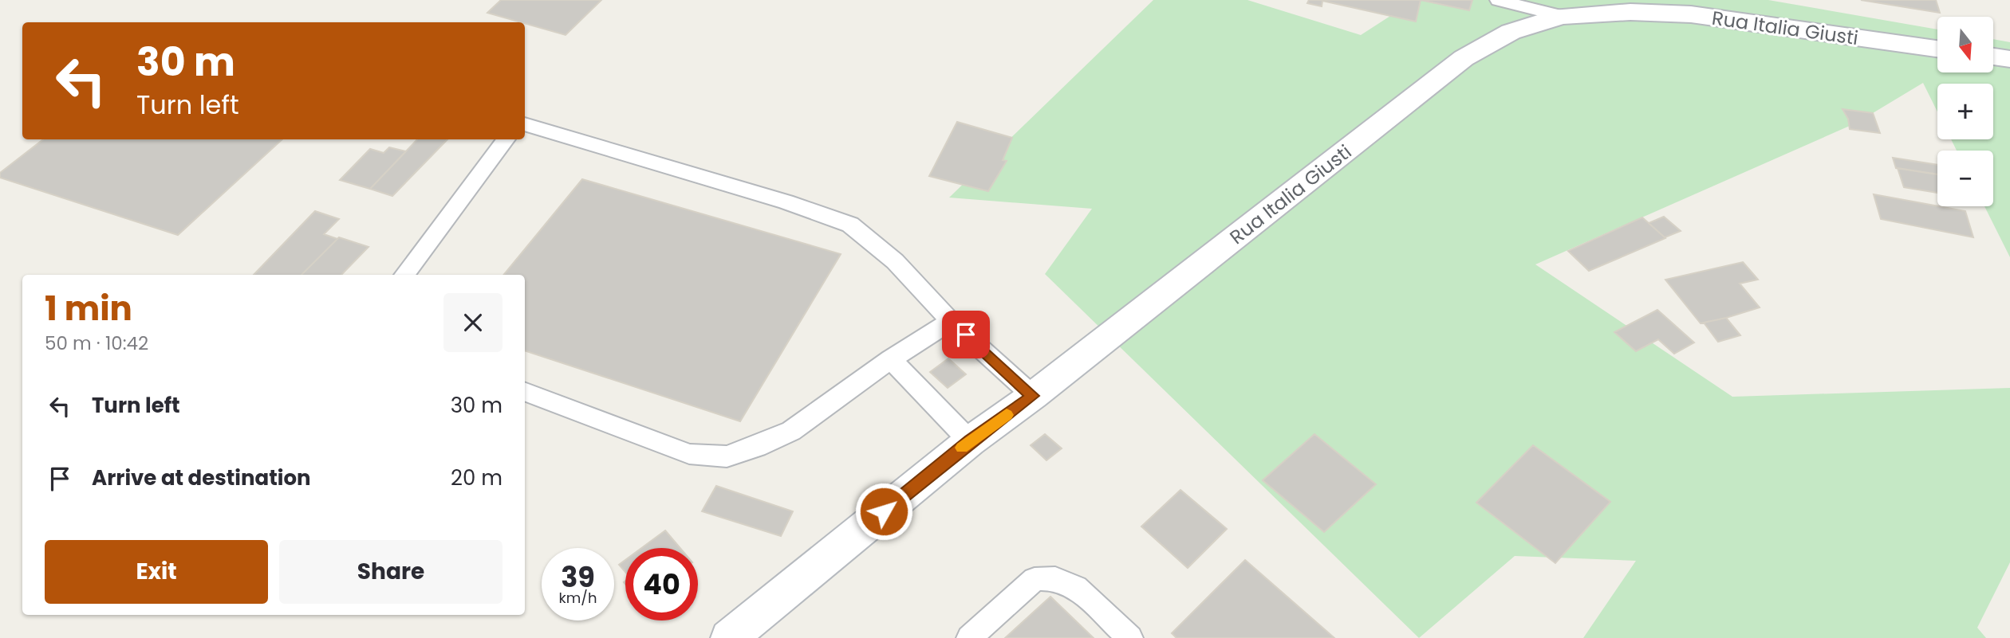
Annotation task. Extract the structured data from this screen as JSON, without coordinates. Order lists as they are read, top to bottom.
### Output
{
  "streets": {
    "street": ["Rua Italia Giusti"]
  },
  "north": "bottom",
  "page": {
    "map_buttons": ["+", "−"],
    "turn": ["30 m", "Turn left"],
    "heading": ["1 min", "50 m · 10:42"],
    "list": [
      {
        "name": "Turn left",
        "value": "30 m"
      },
      {
        "name": "Arrive at destination",
        "value": "20 m"
      }
    ],
    "buttons": ["Exit", "Share"],
    "speed": "39 km/h",
    "limit": "40"
  }
}
